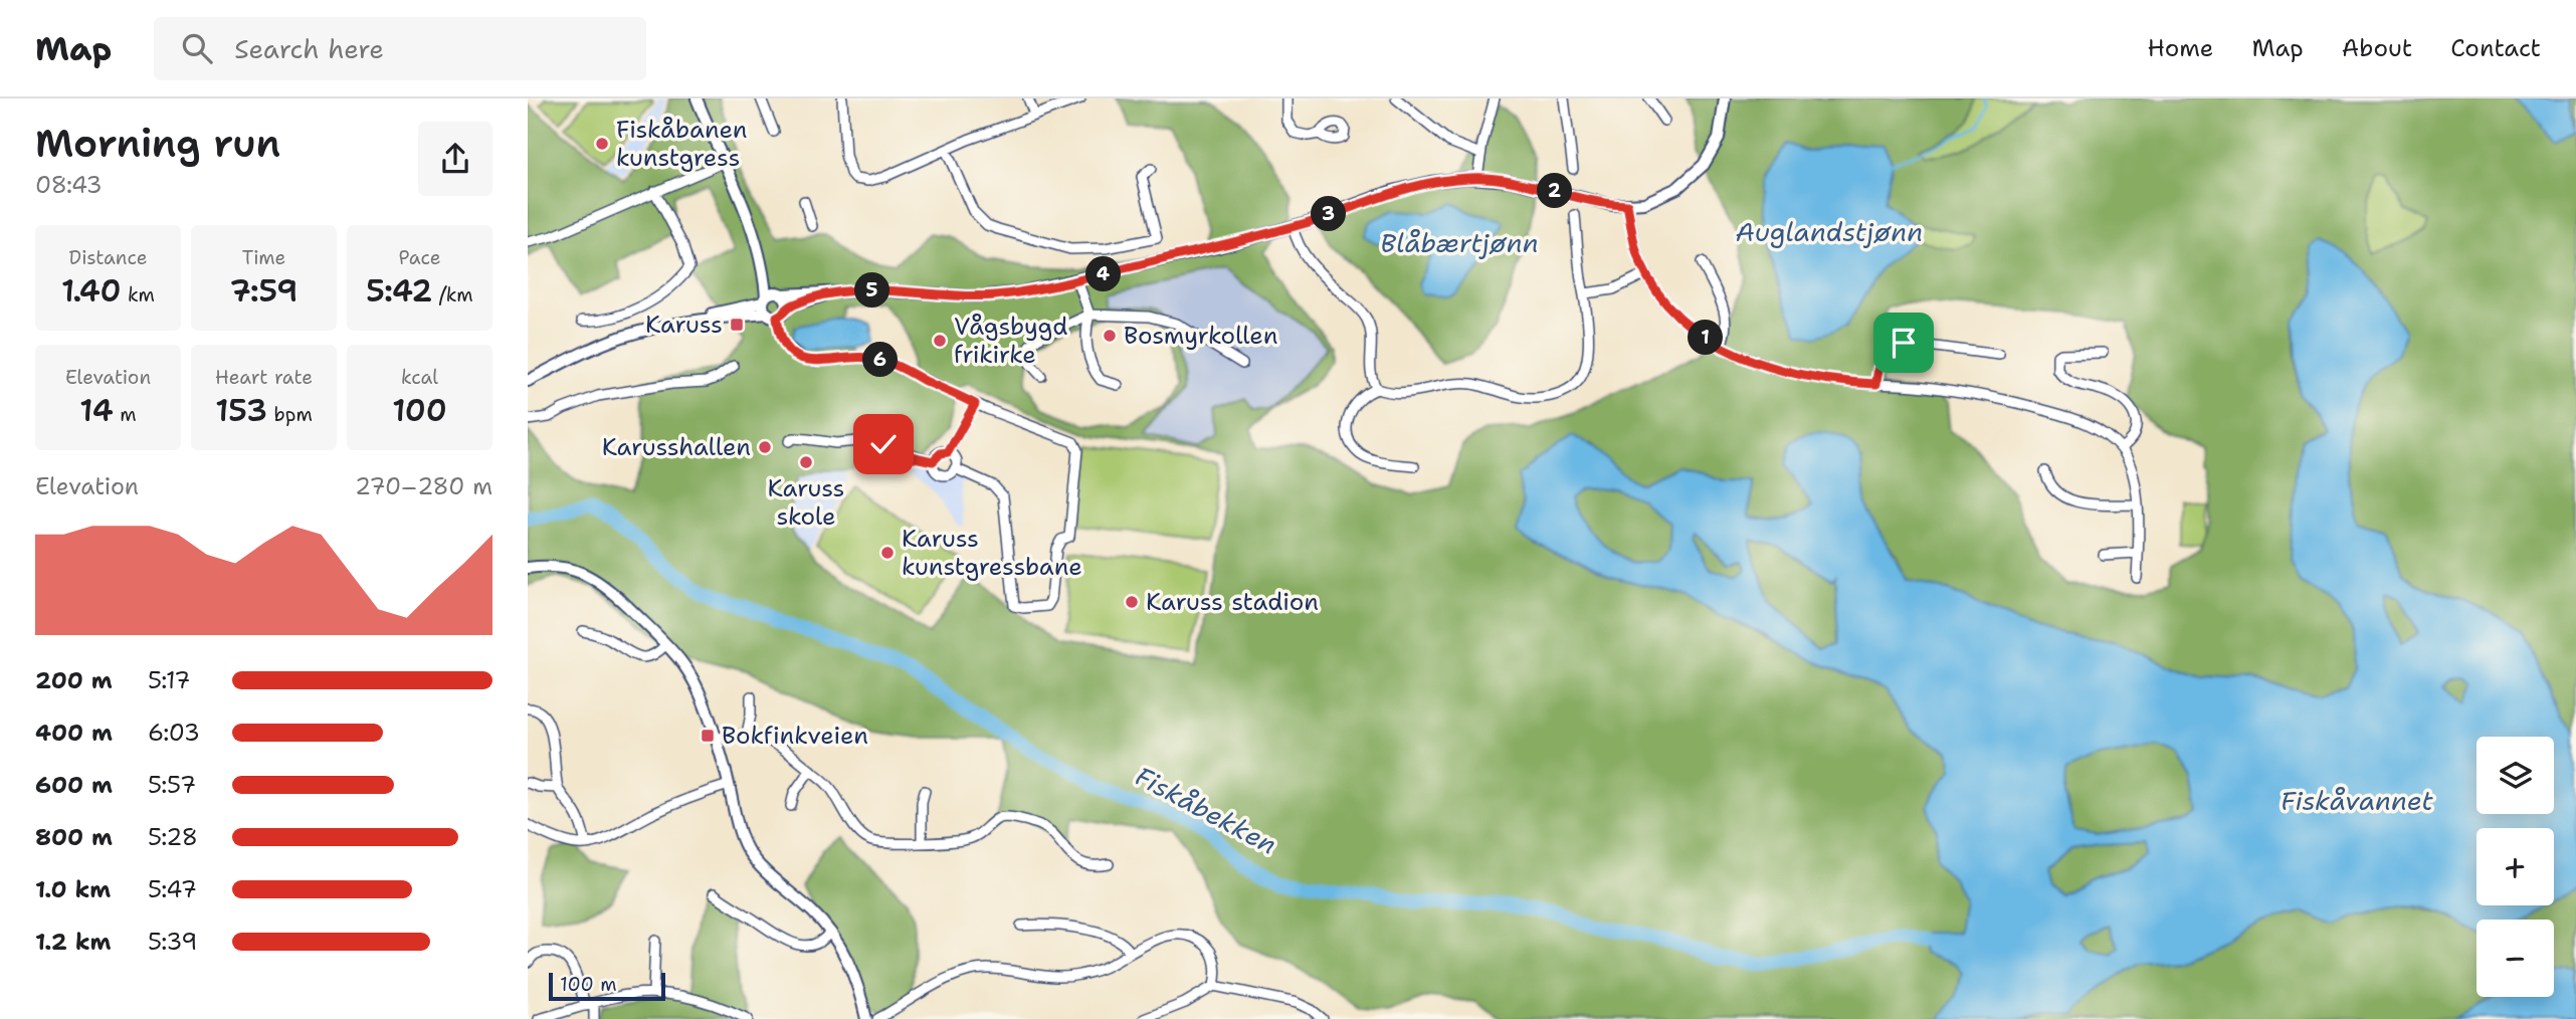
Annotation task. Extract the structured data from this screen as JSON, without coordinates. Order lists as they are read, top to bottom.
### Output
{
  "water": [
    "Auglandstjønn",
    "Blåbærtjønn",
    "Fiskåvannet",
    "Fiskåbekken"
  ],
  "places": {
    "other": [
      "Fiskåbanen kunstgress",
      "Bosmyrkollen",
      "Vågsbygd frikirke",
      "Karusshallen",
      "Karuss skole",
      "Karuss kunstgressbane",
      "Karuss stadion"
    ],
    "transit": ["Karuss", "Bokfinkveien"]
  },
  "scale_bar": "100 m",
  "page": {
    "header": "Map",
    "search": "Search here",
    "nav": [
      "Home",
      "Map",
      "About",
      "Contact"
    ],
    "heading": ["Morning run", "08:43"],
    "pins": [
      "2",
      "3",
      "4",
      "5",
      "1",
      "6"
    ],
    "stats": [
      ["Distance", "1.40 km"],
      ["Time", "7:59"],
      ["Pace", "5:42 /km"],
      ["Elevation", "14 m"],
      ["Heart rate", "153 bpm"],
      ["kcal", "100"]
    ],
    "chart": ["Elevation", "270–280 m"],
    "list": [
      {
        "name": "200 m",
        "note": "5:17"
      },
      {
        "name": "400 m",
        "note": "6:03"
      },
      {
        "name": "600 m",
        "note": "5:57"
      },
      {
        "name": "800 m",
        "note": "5:28"
      },
      {
        "name": "1.0 km",
        "note": "5:47"
      },
      {
        "name": "1.2 km",
        "note": "5:39"
      }
    ],
    "map_buttons": ["+", "−"],
    "scale": "100 m"
  }
}
